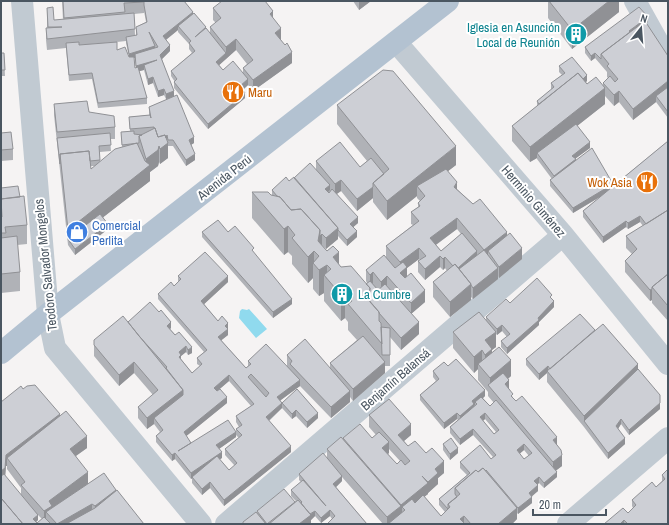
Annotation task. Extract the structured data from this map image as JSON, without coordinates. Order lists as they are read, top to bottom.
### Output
{
  "streets": {
    "main road": ["Avenida Perú"],
    "street": ["Herminio Giménez", "Teodoro Salvador Mongelos", "Benjamín Balansá"]
  },
  "crossings": [
    ["Avenida Perú", "Herminio Giménez"],
    ["Avenida Perú", "Teodoro Salvador Mongelos"],
    ["Herminio Giménez", "Benjamín Balansá"]
  ],
  "places": {
    "building": ["Iglesia en Asunción Local de Reunión", "La Cumbre"],
    "restaurant": ["Maru", "Wok Asia"],
    "shop": ["Comercial Perlita"]
  },
  "scale_bar": "20 m",
  "north": "top"
}
